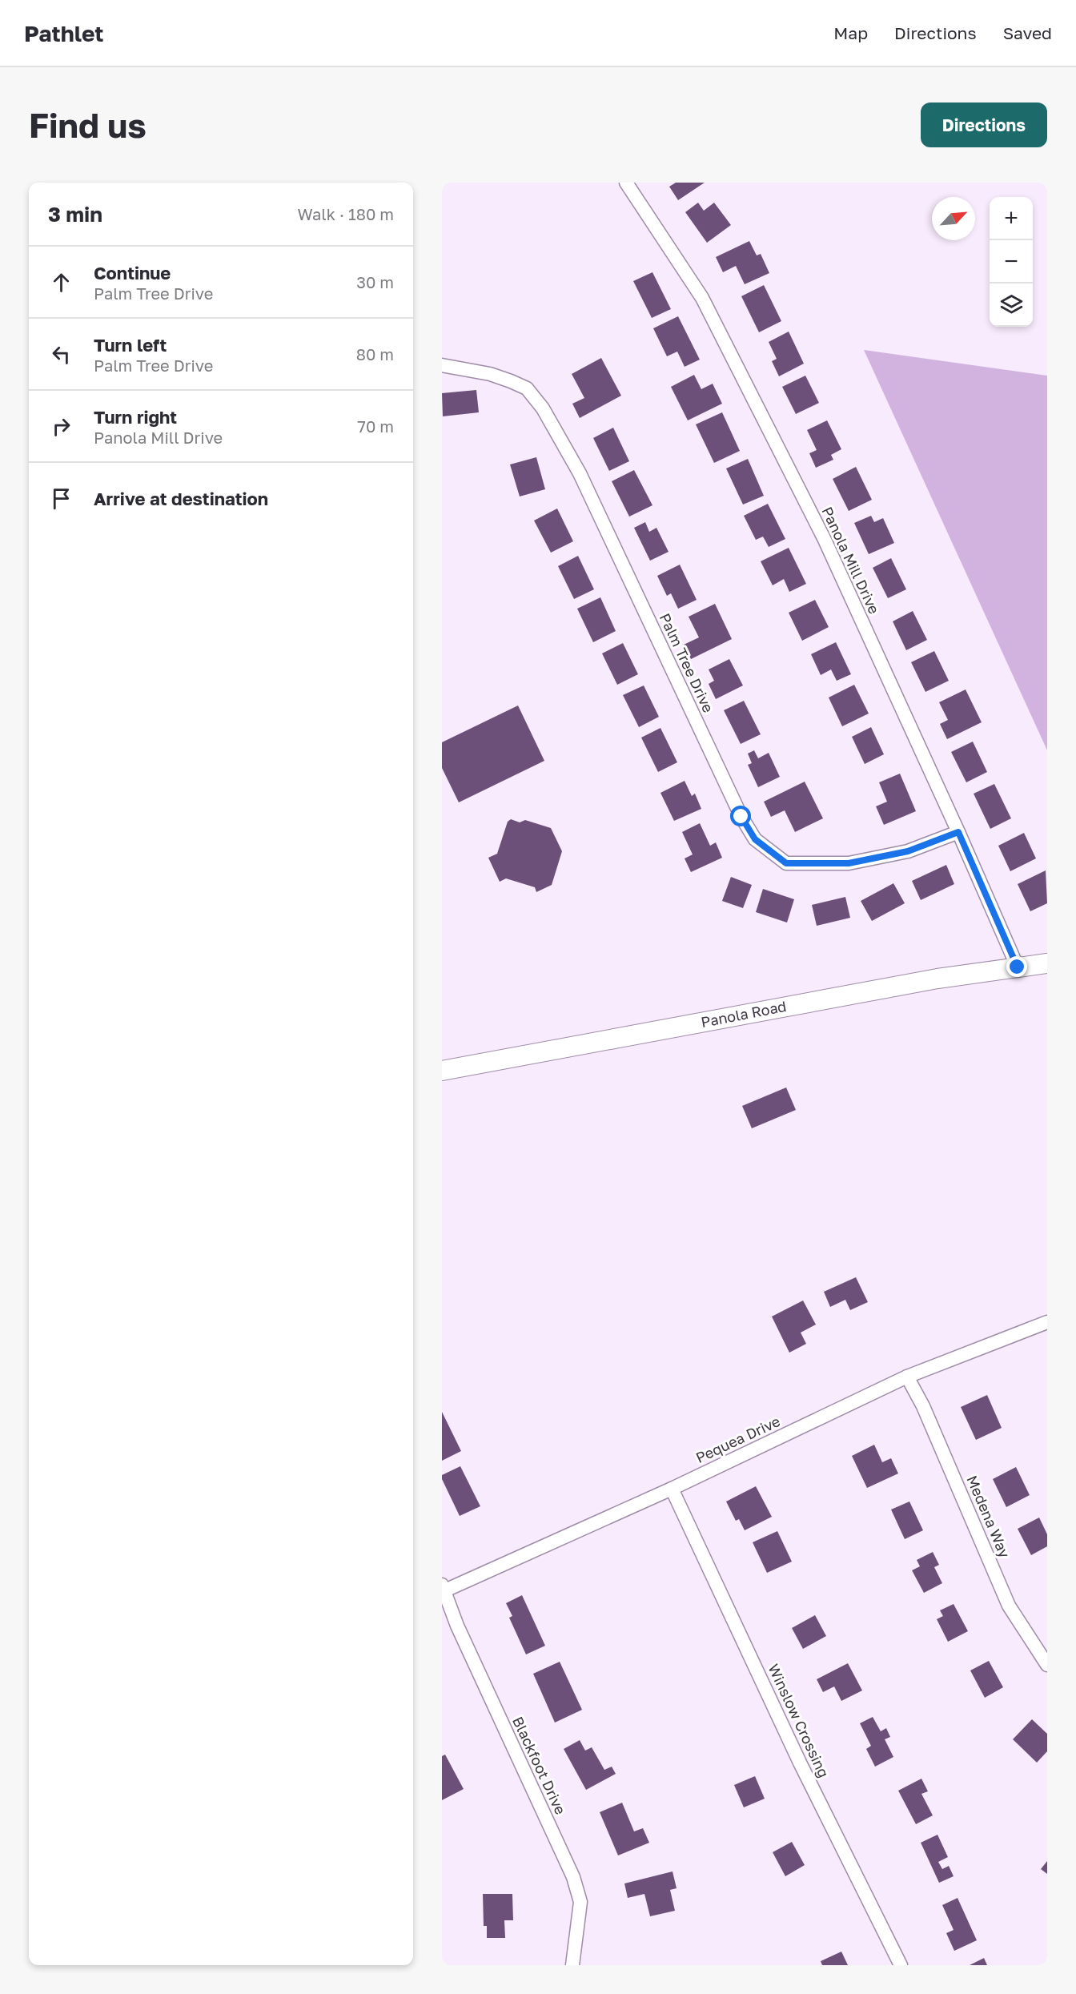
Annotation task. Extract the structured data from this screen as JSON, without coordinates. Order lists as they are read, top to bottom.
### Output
{
  "streets": {
    "main road": ["Panola Road"],
    "street": [
      "Panola Mill Drive",
      "Palm Tree Drive",
      "Pequea Drive",
      "Medena Way",
      "Winslow Crossing",
      "Blackfoot Drive"
    ]
  },
  "crossings": [
    ["Panola Mill Drive", "Palm Tree Drive"],
    ["Panola Mill Drive", "Panola Road"],
    ["Pequea Drive", "Medena Way"],
    ["Pequea Drive", "Winslow Crossing"],
    ["Pequea Drive", "Blackfoot Drive"]
  ],
  "north": "top right",
  "page": {
    "header": "Pathlet",
    "nav": ["Map", "Directions", "Saved"],
    "buttons": "Directions",
    "title": "Find us",
    "heading": ["3 min", "Walk · 180 m"],
    "map_buttons": ["+", "−"],
    "list": [
      ["Continue", "Palm Tree Drive", "30 m"],
      ["Turn left", "Palm Tree Drive", "80 m"],
      ["Turn right", "Panola Mill Drive", "70 m"],
      "Arrive at destination"
    ]
  }
}
